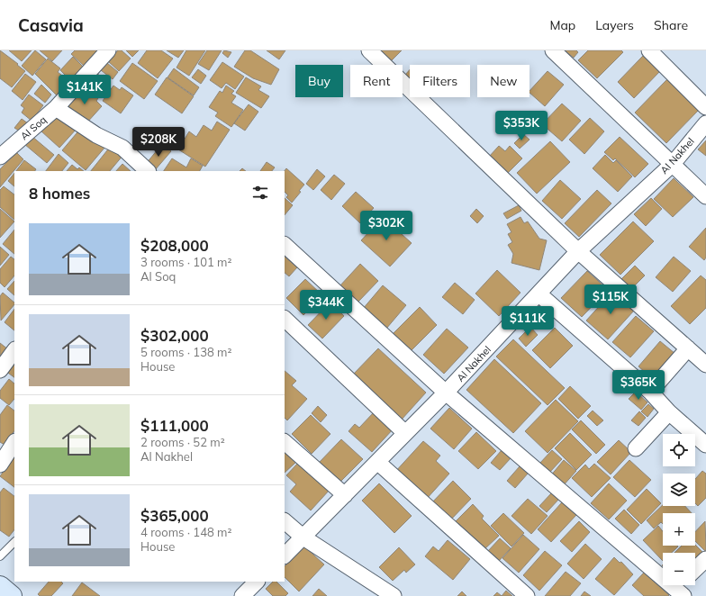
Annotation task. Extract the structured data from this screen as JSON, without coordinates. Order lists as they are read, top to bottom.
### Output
{
  "streets": {
    "street": ["Al Soq", "Al Nakhel"]
  },
  "page": {
    "header": "Casavia",
    "nav": ["Map", "Layers", "Share"],
    "chip": [
      "Buy",
      "Rent",
      "Filters",
      "New"
    ],
    "price": [
      "$141K",
      "$353K",
      "$208K",
      "$302K",
      "$115K",
      "$344K",
      "$111K",
      "$365K"
    ],
    "heading": "8 homes",
    "list": [
      {
        "name": "$208,000",
        "note": "3 rooms · 101 m² · Al Soq"
      },
      {
        "name": "$302,000",
        "note": "5 rooms · 138 m² · House"
      },
      {
        "name": "$111,000",
        "note": "2 rooms · 52 m² · Al Nakhel"
      },
      {
        "name": "$365,000",
        "note": "4 rooms · 148 m² · House"
      }
    ],
    "map_buttons": ["+", "−"]
  }
}
